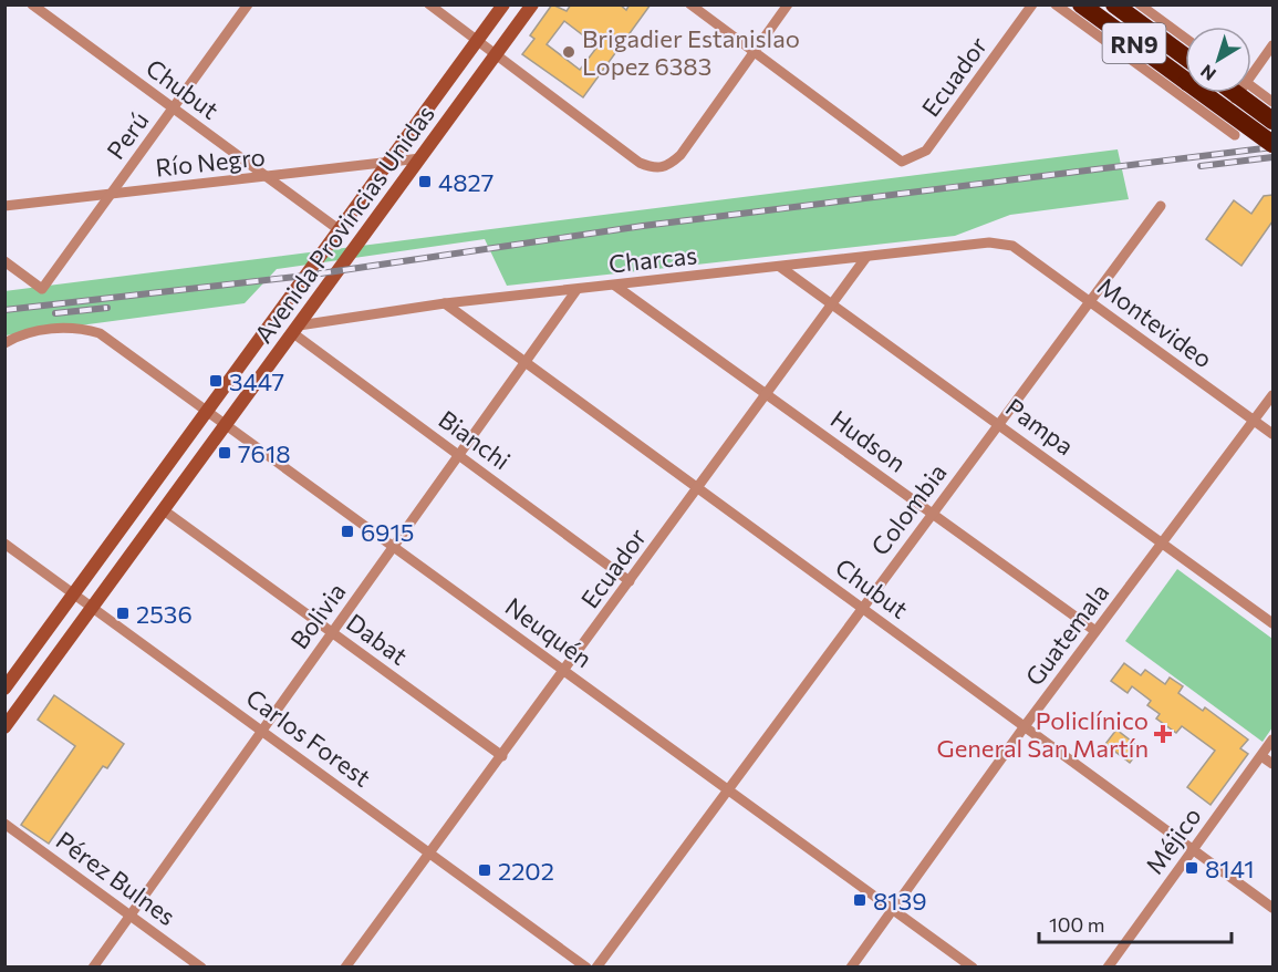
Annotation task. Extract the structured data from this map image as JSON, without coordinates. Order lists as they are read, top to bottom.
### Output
{
  "streets": {
    "highway": ["RN9"],
    "main road": ["Avenida Provincias Unidas"],
    "street": [
      "Ecuador",
      "Chubut",
      "Perú",
      "Río Negro",
      "Charcas",
      "Montevideo",
      "Pampa",
      "Bianchi",
      "Hudson",
      "Colombia",
      "Bolivia",
      "Neuquén",
      "Guatemala",
      "Dabat",
      "Carlos Forest",
      "Méjico",
      "Pérez Bulnes"
    ]
  },
  "crossings": [
    ["Ecuador", "Chubut"],
    ["Ecuador", "Charcas"],
    ["Ecuador", "Pampa"],
    ["Ecuador", "Bianchi"],
    ["Ecuador", "Hudson"],
    ["Ecuador", "Neuquén"],
    ["Ecuador", "Dabat"],
    ["Ecuador", "Carlos Forest"],
    ["Chubut", "Perú"],
    ["Chubut", "Río Negro"],
    ["Chubut", "Avenida Provincias Unidas"],
    ["Chubut", "Charcas"],
    ["Chubut", "Colombia"],
    ["Chubut", "Bolivia"],
    ["Chubut", "Guatemala"],
    ["Chubut", "Méjico"],
    ["Perú", "Río Negro"],
    ["Río Negro", "Avenida Provincias Unidas"],
    ["Avenida Provincias Unidas", "Charcas"],
    ["Avenida Provincias Unidas", "Bianchi"],
    ["Avenida Provincias Unidas", "Neuquén"],
    ["Avenida Provincias Unidas", "Dabat"],
    ["Avenida Provincias Unidas", "Carlos Forest"],
    ["Charcas", "Montevideo"],
    ["Charcas", "Pampa"],
    ["Charcas", "Bianchi"],
    ["Charcas", "Hudson"],
    ["Charcas", "Bolivia"],
    ["Montevideo", "Colombia"],
    ["Montevideo", "Guatemala"],
    ["Pampa", "Colombia"],
    ["Pampa", "Guatemala"],
    ["Bianchi", "Bolivia"],
    ["Hudson", "Colombia"],
    ["Hudson", "Guatemala"],
    ["Colombia", "Neuquén"],
    ["Bolivia", "Neuquén"],
    ["Bolivia", "Dabat"],
    ["Bolivia", "Carlos Forest"],
    ["Bolivia", "Pérez Bulnes"],
    ["Neuquén", "Guatemala"]
  ],
  "places": {
    "other": ["Brigadier Estanislao Lopez 6383"],
    "transit": [
      "4827",
      "3447",
      "7618",
      "6915",
      "2536",
      "8141",
      "2202",
      "8139"
    ],
    "health": ["Policlínico General San Martín"]
  },
  "scale_bar": "100 m",
  "north": "bottom left"
}
